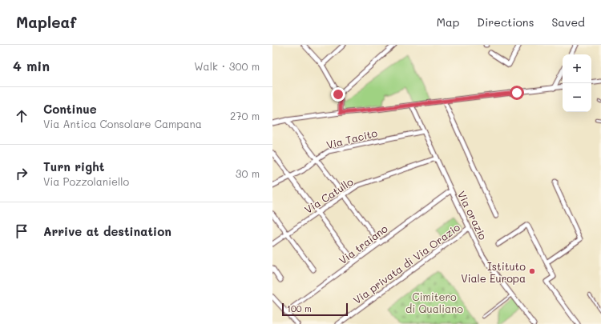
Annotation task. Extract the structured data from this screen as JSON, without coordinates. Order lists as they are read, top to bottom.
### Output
{
  "streets": {
    "street": [
      "Via Tacito",
      "Via Catullo",
      "Via orazio",
      "Via traiano",
      "Via privata di Via Orazio"
    ]
  },
  "crossings": [
    ["Via Tacito", "Via orazio"],
    ["Via Catullo", "Via orazio"],
    ["Via orazio", "Via traiano"],
    ["Via orazio", "Via privata di Via Orazio"]
  ],
  "parks": ["Cimitero di Qualiano"],
  "places": ["Istituto Viale Europa"],
  "scale_bar": "100 m",
  "page": {
    "header": "Mapleaf",
    "nav": ["Map", "Directions", "Saved"],
    "heading": ["4 min", "Walk · 300 m"],
    "map_buttons": ["+", "−"],
    "list": [
      ["Continue", "Via Antica Consolare Campana", "270 m"],
      ["Turn right", "Via Pozzolaniello", "30 m"],
      "Arrive at destination"
    ],
    "scale": "100 m"
  }
}
